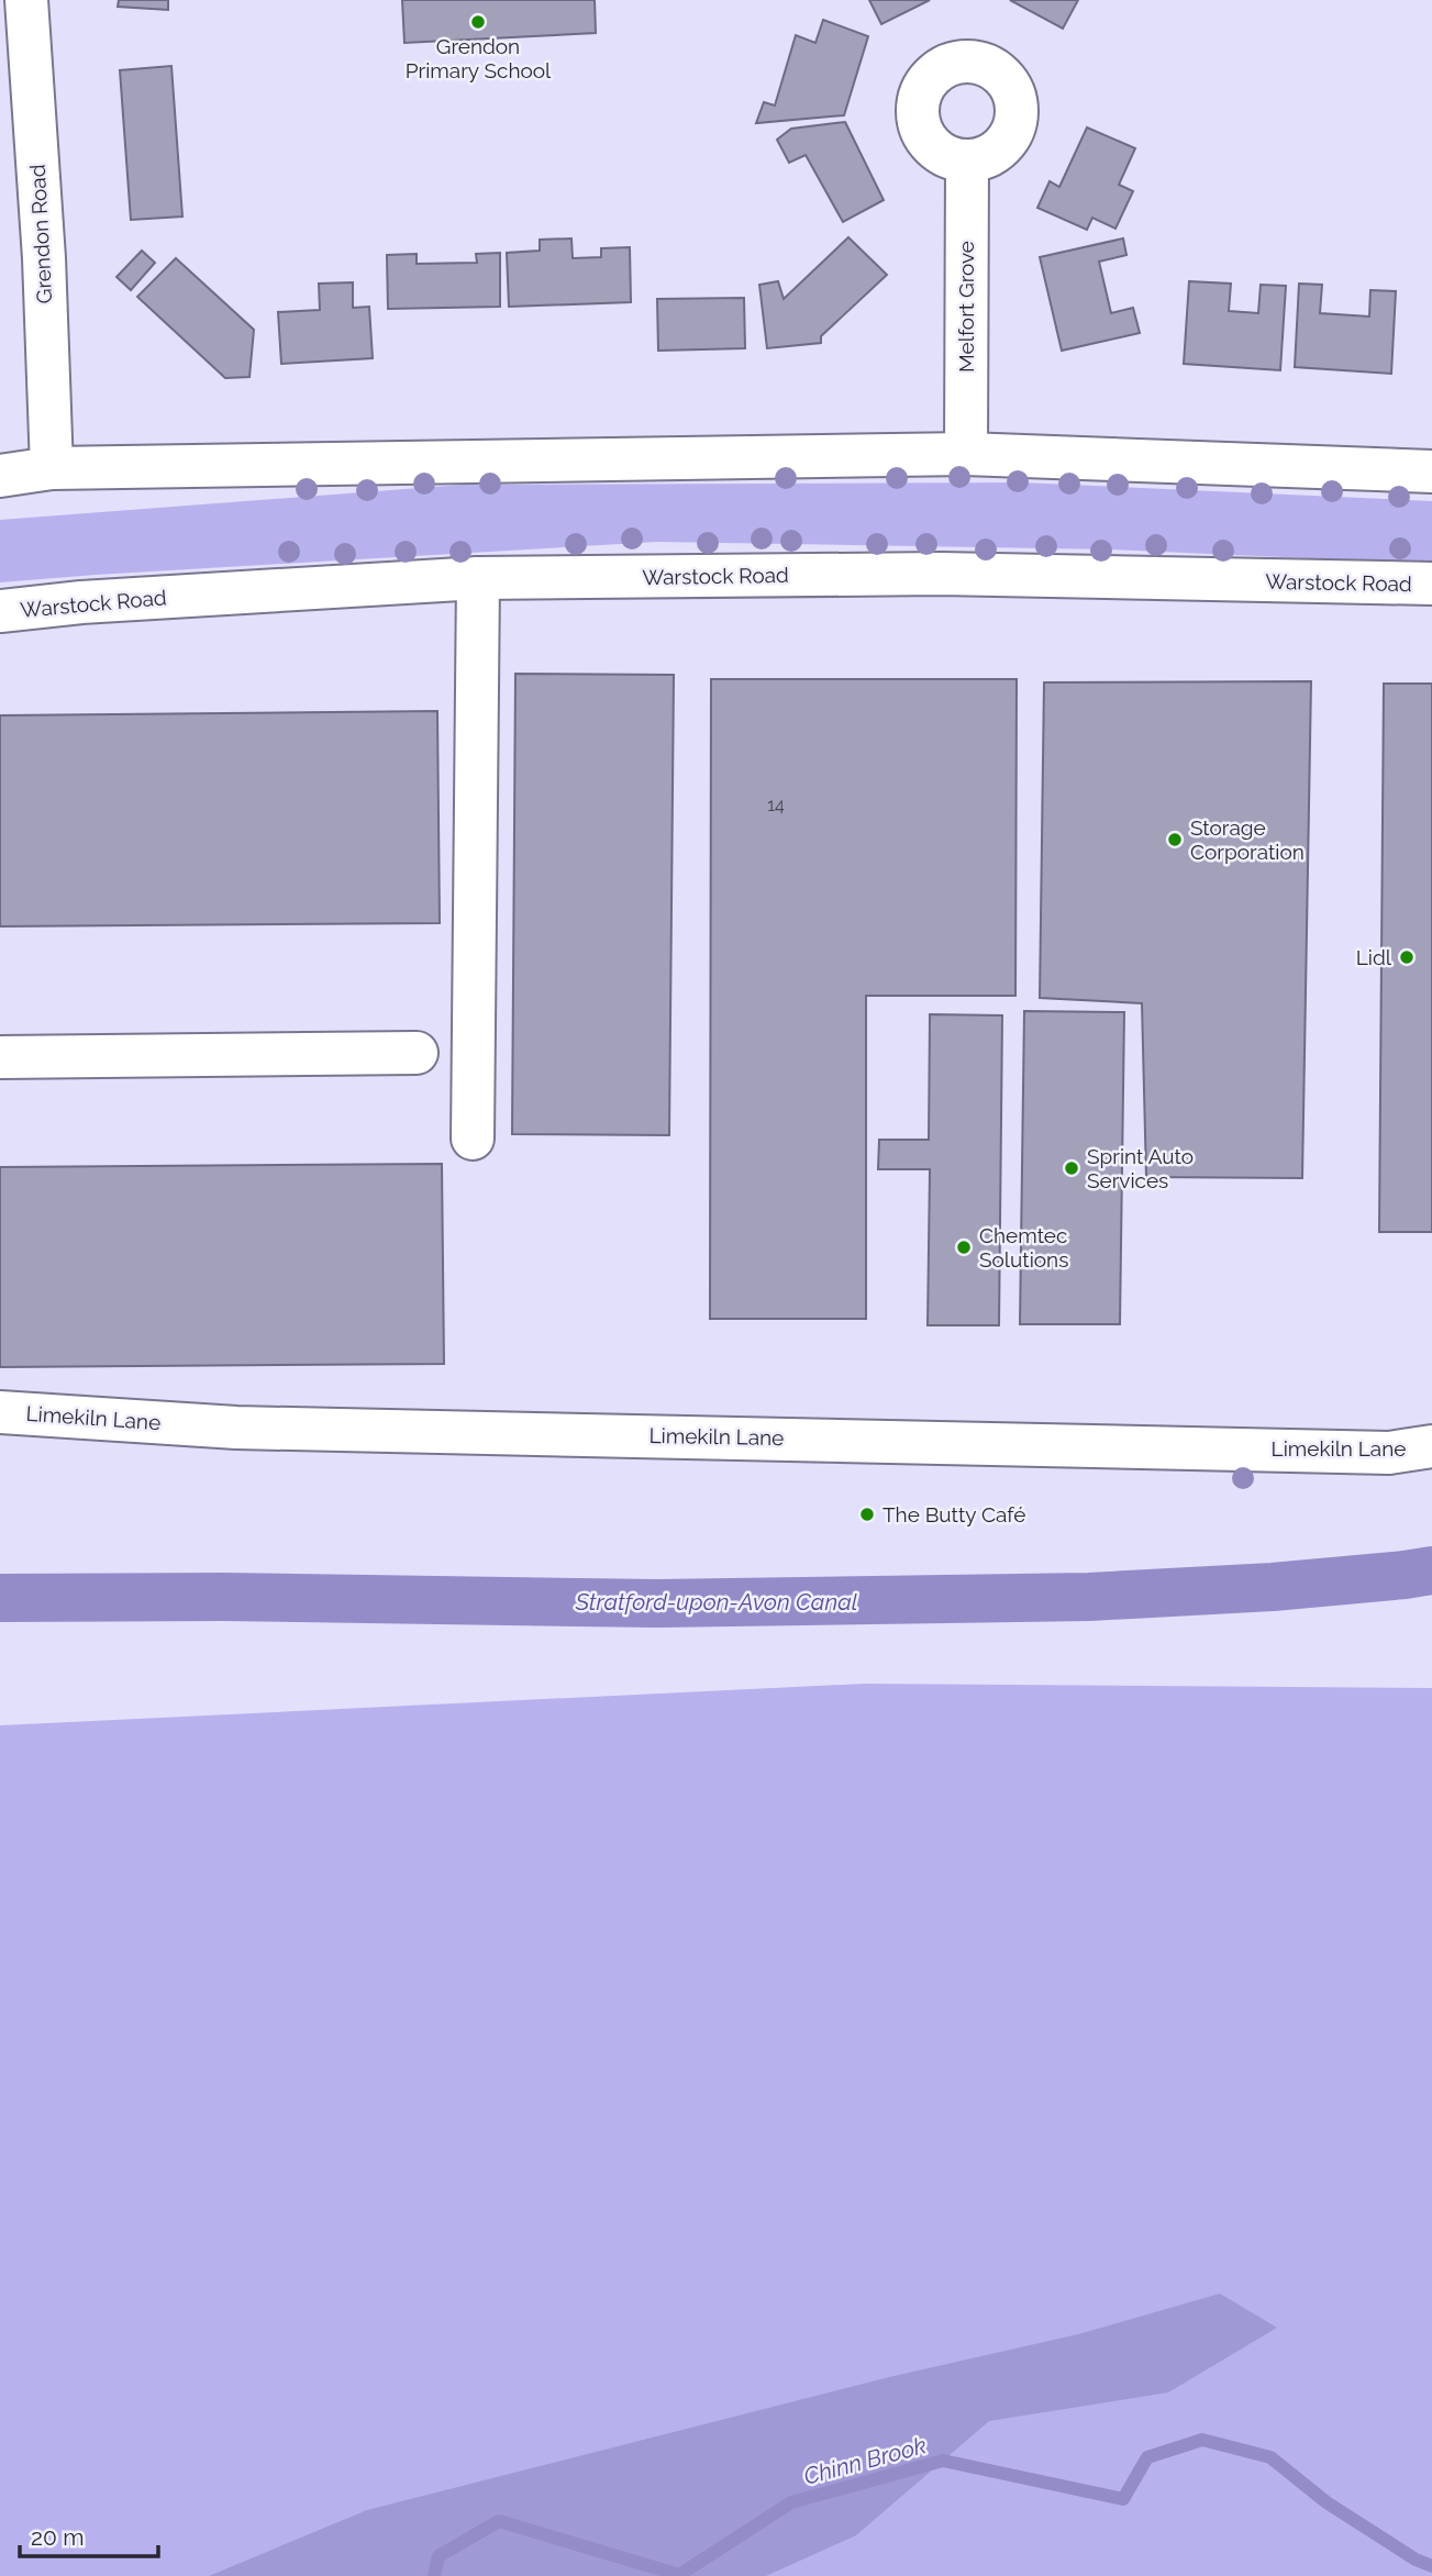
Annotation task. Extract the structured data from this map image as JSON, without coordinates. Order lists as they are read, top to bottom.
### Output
{
  "streets": {
    "street": [
      "Grendon Road",
      "Melfort Grove",
      "Warstock Road",
      "Limekiln Lane"
    ]
  },
  "water": ["Stratford-upon-Avon Canal", "Chinn Brook"],
  "places": [
    "Grendon Primary School",
    "Storage Corporation",
    "Lidl",
    "Sprint Auto Services",
    "Chemtec Solutions",
    "The Butty Café"
  ],
  "house_numbers": ["14"],
  "scale_bar": "20 m"
}
